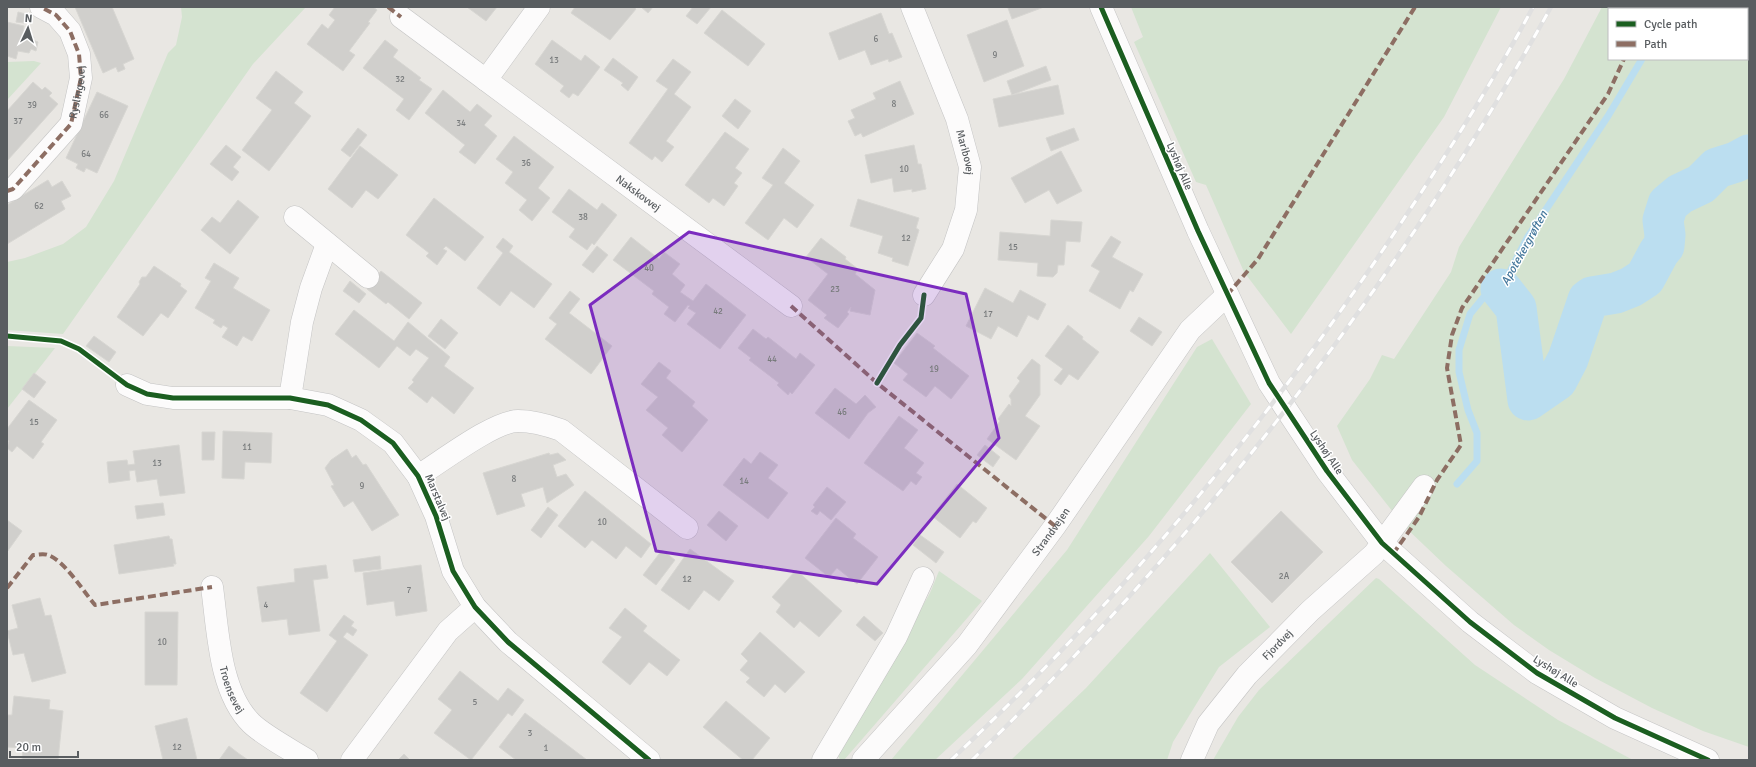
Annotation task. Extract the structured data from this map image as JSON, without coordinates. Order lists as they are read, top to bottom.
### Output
{
  "streets": {
    "street": [
      "Ryslingevej",
      "Maribovej",
      "Lyshøj Alle",
      "Nakskovvej",
      "Marstalvej",
      "Strandvejen",
      "Fjordvej",
      "Troensevej"
    ]
  },
  "crossings": [
    ["Lyshøj Alle", "Strandvejen"],
    ["Lyshøj Alle", "Fjordvej"]
  ],
  "water": ["Apotekergrøften"],
  "house_numbers": [
    "6",
    "9",
    "13",
    "32",
    "8",
    "39",
    "66",
    "37",
    "34",
    "64",
    "36",
    "10",
    "62",
    "38",
    "12",
    "15",
    "40",
    "23",
    "42",
    "17",
    "44",
    "19",
    "46",
    "15",
    "11",
    "13",
    "8",
    "14",
    "9",
    "10",
    "2A",
    "12",
    "7",
    "4",
    "10",
    "5",
    "3",
    "12",
    "1"
  ],
  "legend": ["Cycle path", "Path"],
  "scale_bar": "20 m",
  "north": "top"
}
